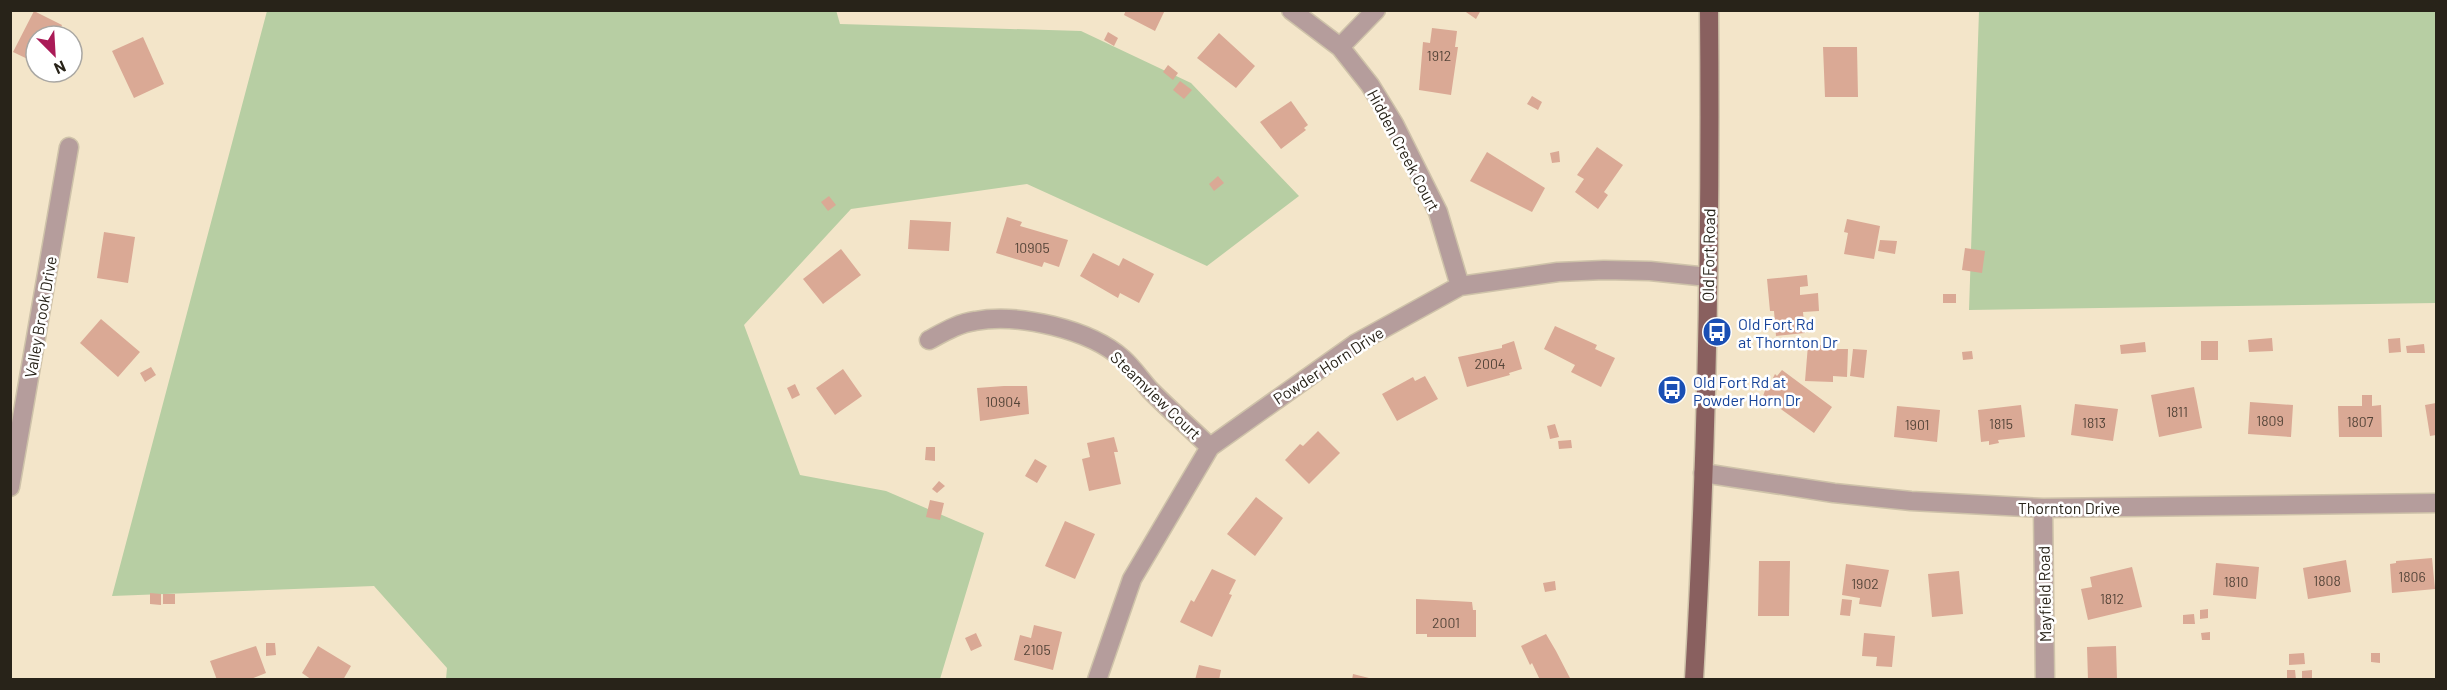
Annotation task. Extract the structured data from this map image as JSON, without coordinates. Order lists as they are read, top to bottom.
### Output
{
  "streets": {
    "main road": ["Old Fort Road"],
    "street": [
      "Hidden Creek Court",
      "Valley Brook Drive",
      "Powder Horn Drive",
      "Steamview Court",
      "Thornton Drive",
      "Mayfield Road"
    ]
  },
  "crossings": [
    ["Hidden Creek Court", "Powder Horn Drive"],
    ["Old Fort Road", "Powder Horn Drive"],
    ["Old Fort Road", "Thornton Drive"],
    ["Powder Horn Drive", "Steamview Court"],
    ["Thornton Drive", "Mayfield Road"]
  ],
  "places": {
    "bus stop": ["Old Fort Rd at Thornton Dr", "Old Fort Rd at Powder Horn Dr"]
  },
  "house_numbers": [
    "1912",
    "10905",
    "2004",
    "10904",
    "1811",
    "1809",
    "1807",
    "1813",
    "1815",
    "1901",
    "1806",
    "1808",
    "1810",
    "1902",
    "1812",
    "2001",
    "2105"
  ],
  "north": "bottom right"
}
